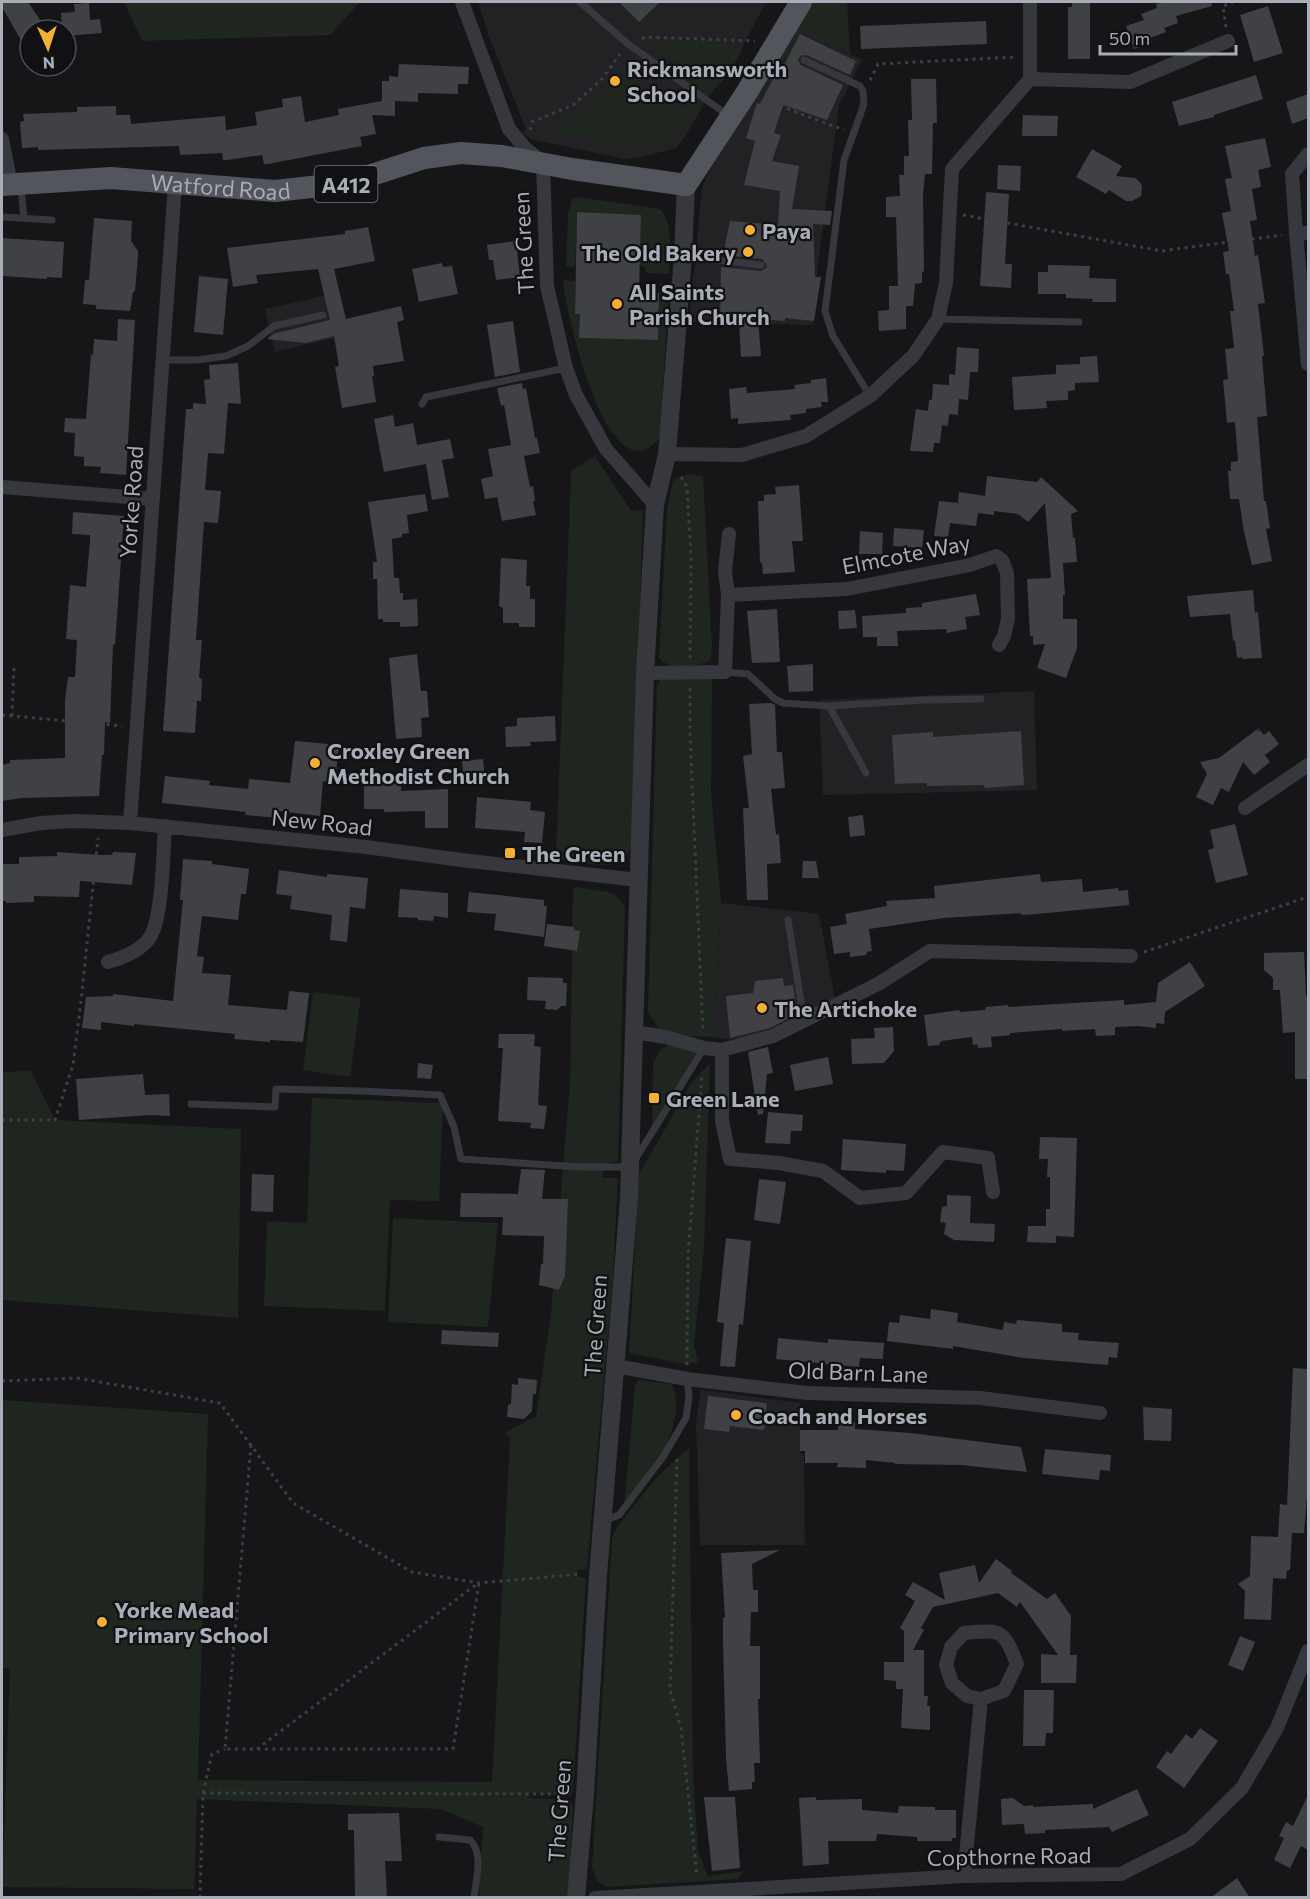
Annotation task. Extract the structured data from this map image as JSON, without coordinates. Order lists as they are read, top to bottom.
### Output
{
  "streets": {
    "main road": ["A412", "Watford Road"],
    "street": [
      "The Green",
      "Yorke Road",
      "Elmcote Way",
      "New Road",
      "Old Barn Lane",
      "Copthorne Road"
    ]
  },
  "crossings": [
    ["Watford Road", "The Green"],
    ["Watford Road", "Yorke Road"],
    ["The Green", "New Road"],
    ["The Green", "Old Barn Lane"],
    ["Yorke Road", "New Road"]
  ],
  "places": {
    "other": [
      "Rickmansworth School",
      "Paya",
      "The Old Bakery",
      "All Saints Parish Church",
      "Croxley Green Methodist Church",
      "The Artichoke",
      "Coach and Horses",
      "Yorke Mead Primary School"
    ],
    "transit": ["The Green", "Green Lane"]
  },
  "scale_bar": "50 m",
  "north": "bottom"
}
